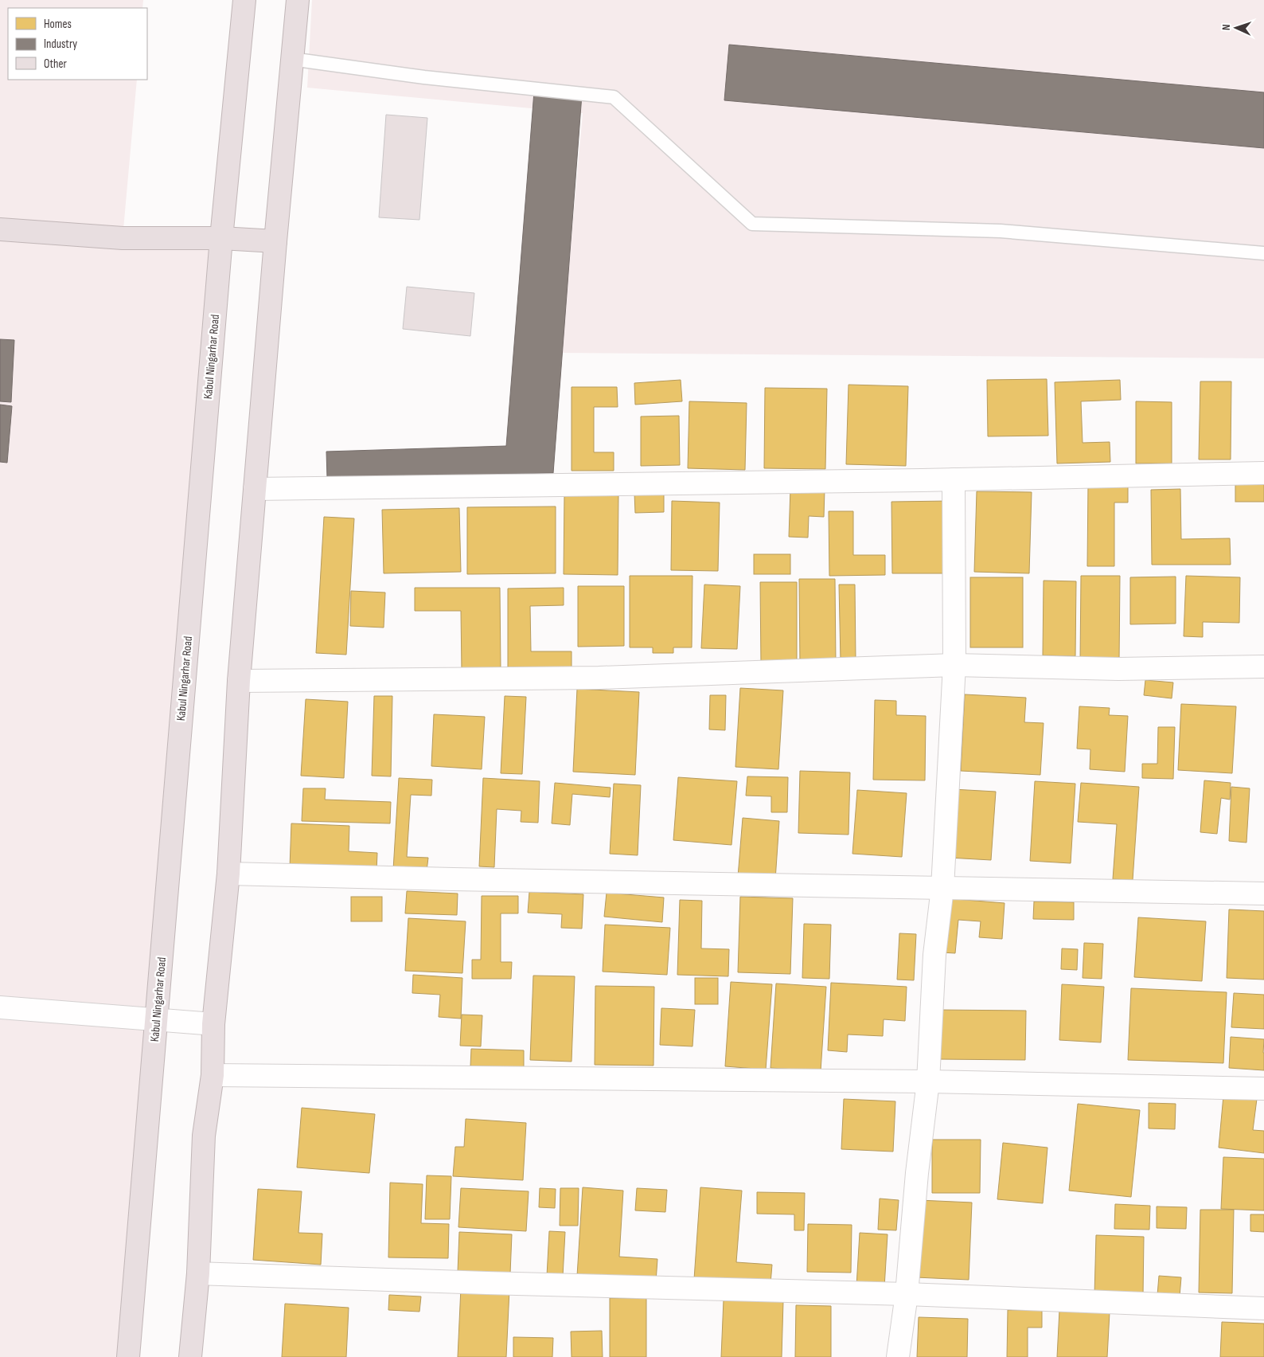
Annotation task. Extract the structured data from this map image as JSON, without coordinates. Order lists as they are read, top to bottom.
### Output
{
  "streets": {
    "highway": ["Kabul Ningarhar Road"]
  },
  "legend": ["Homes", "Industry", "Other"],
  "north": "left"
}
